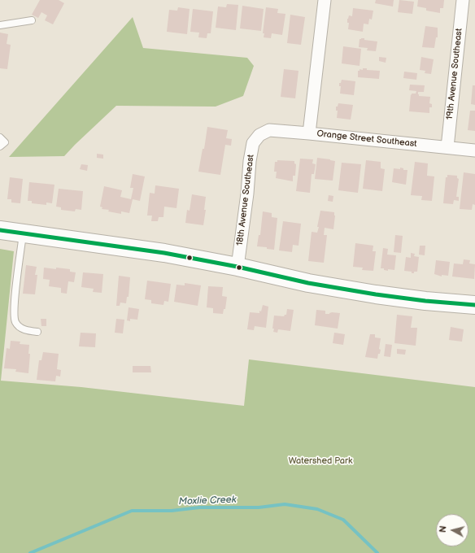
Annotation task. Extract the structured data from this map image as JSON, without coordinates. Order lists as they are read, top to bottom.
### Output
{
  "streets": {
    "street": ["19th Avenue Southeast", "Orange Street Southeast", "18th Avenue Southeast"]
  },
  "crossings": [
    ["19th Avenue Southeast", "Orange Street Southeast"],
    ["Orange Street Southeast", "18th Avenue Southeast"]
  ],
  "water": ["Moxlie Creek"],
  "parks": ["Watershed Park"],
  "north": "left"
}
